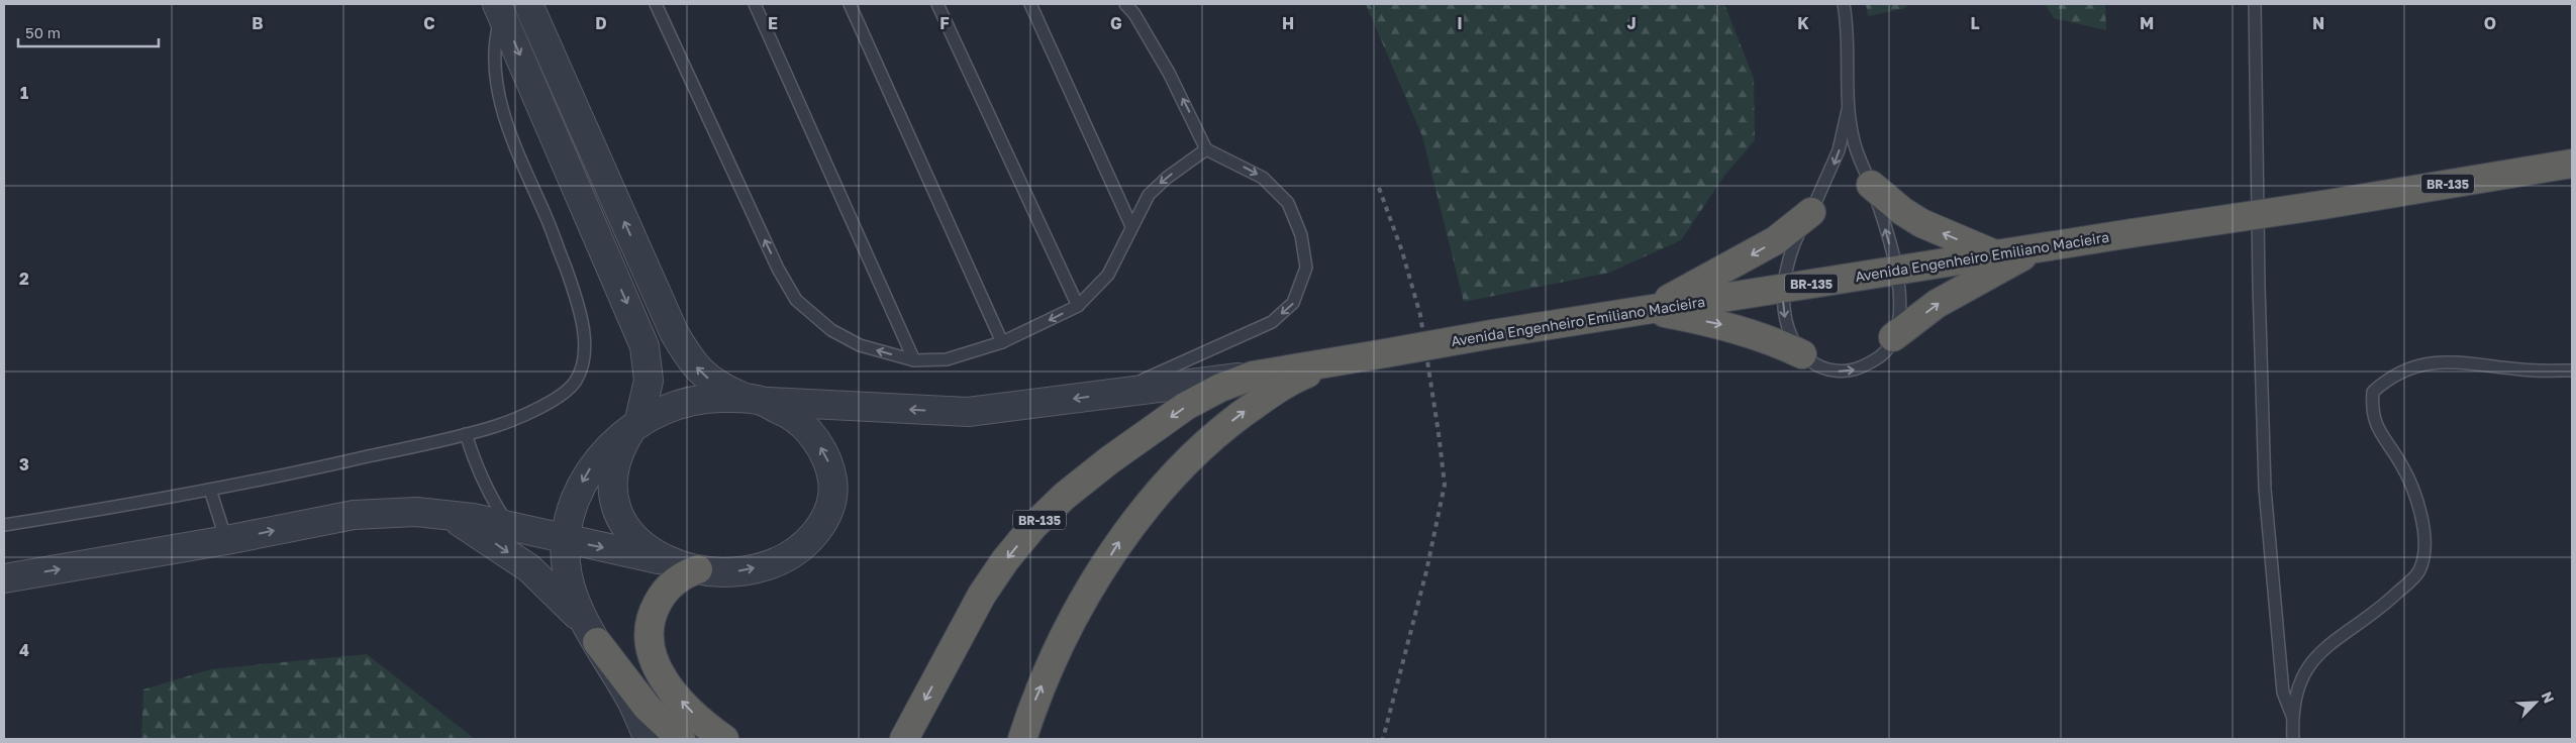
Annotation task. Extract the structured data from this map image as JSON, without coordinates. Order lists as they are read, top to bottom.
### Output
{
  "streets": {
    "highway": ["BR-135", "Avenida Engenheiro Emiliano Macieira"]
  },
  "scale_bar": "50 m",
  "north": "top right",
  "grid": {
    "columns": [
      "B",
      "C",
      "D",
      "E",
      "F",
      "G",
      "H",
      "I",
      "J",
      "K",
      "L",
      "M",
      "N",
      "O"
    ],
    "rows": [
      "1",
      "2",
      "3",
      "4"
    ]
  }
}
